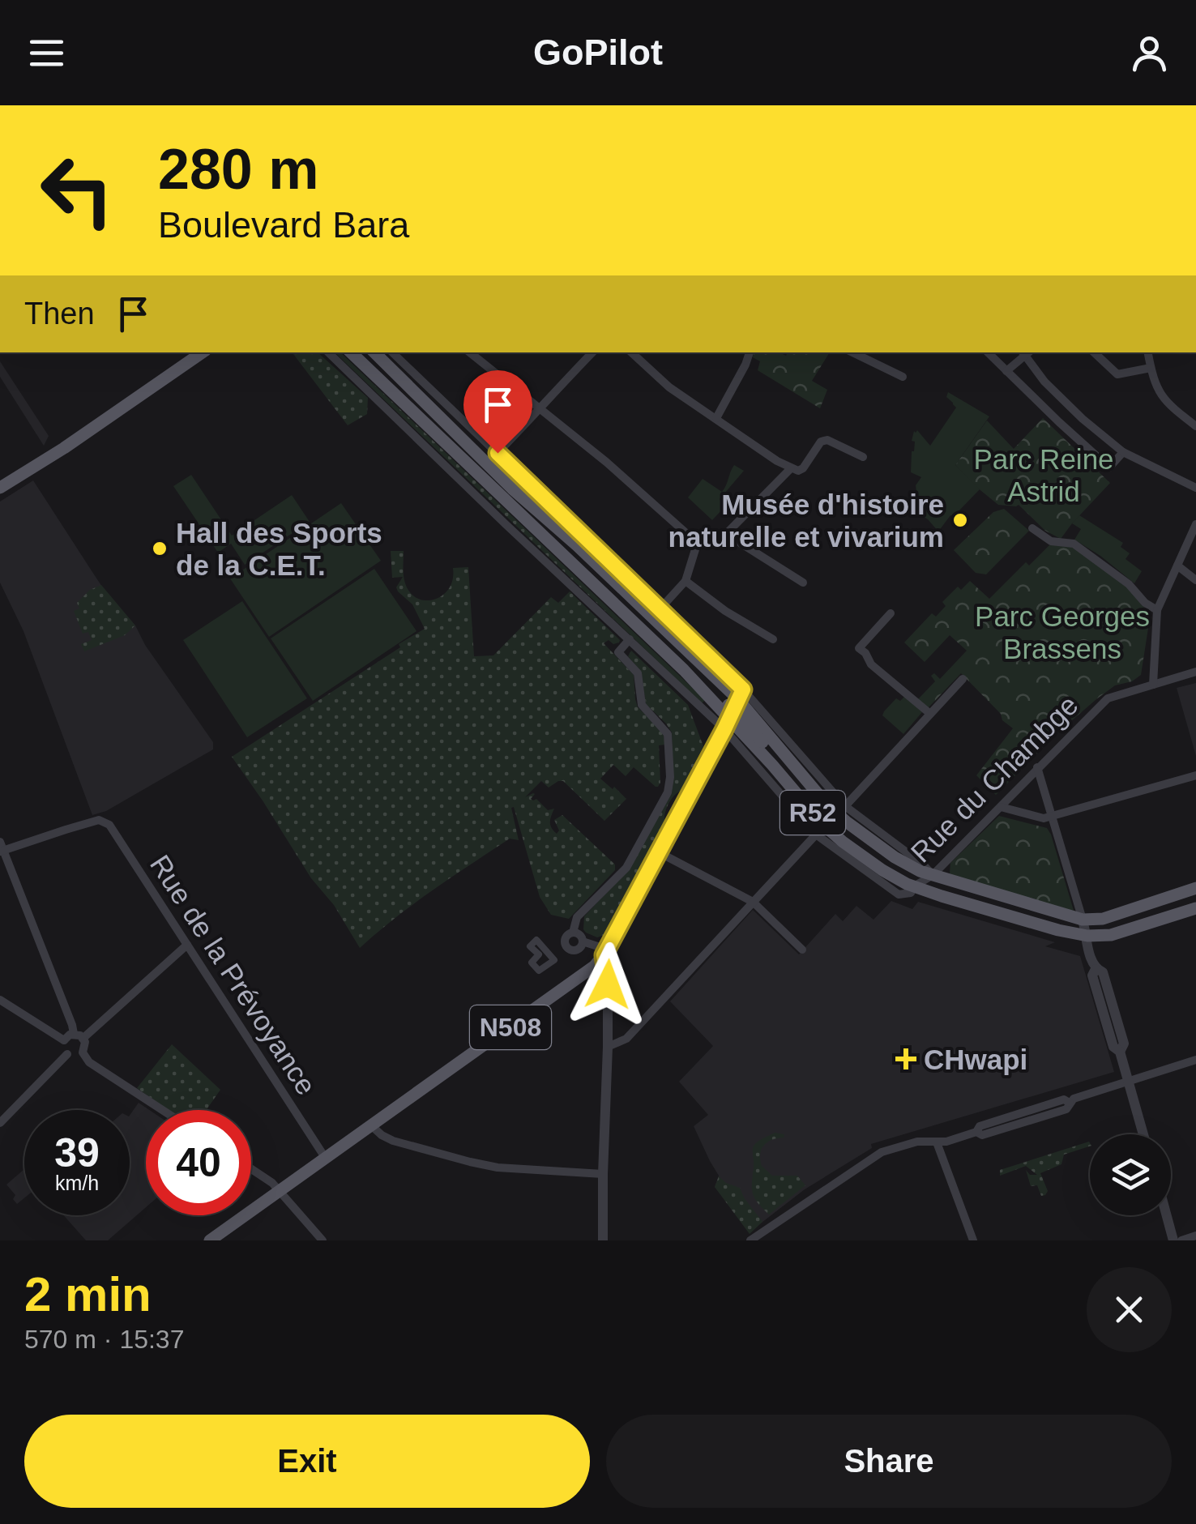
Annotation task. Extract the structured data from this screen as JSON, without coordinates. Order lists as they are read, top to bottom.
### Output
{
  "streets": {
    "main road": ["R52", "N508"],
    "street": ["Rue du Chambge", "Rue de la Prévoyance"]
  },
  "crossings": [
    ["Rue du Chambge", "R52"],
    ["R52", "N508"],
    ["Rue de la Prévoyance", "N508"]
  ],
  "parks": ["Parc Reine Astrid", "Parc Georges Brassens"],
  "places": {
    "other": ["Musée d'histoire naturelle et vivarium", "Hall des Sports de la C.E.T."],
    "health": ["CHwapi"]
  },
  "page": {
    "header": "GoPilot",
    "turn": ["280 m", "Boulevard Bara"],
    "then": "Then",
    "speed": "39 km/h",
    "limit": "40",
    "heading": ["2 min", "570 m · 15:37"],
    "buttons": ["Exit", "Share"]
  }
}
